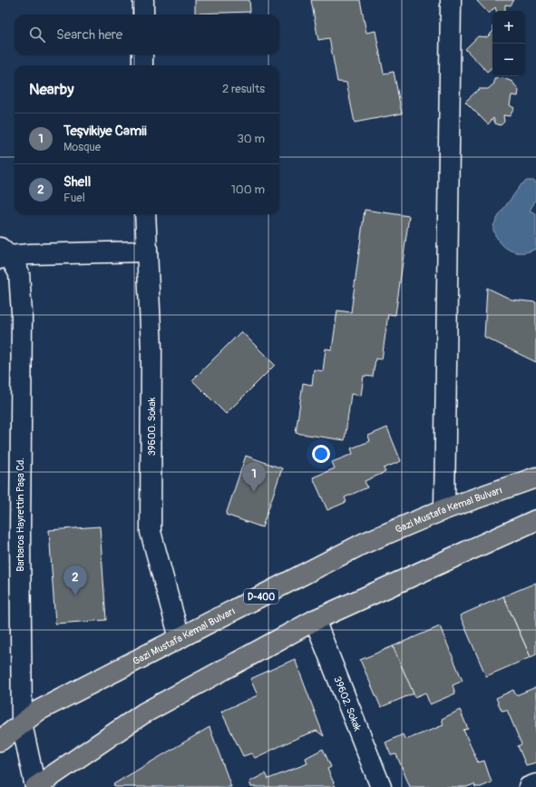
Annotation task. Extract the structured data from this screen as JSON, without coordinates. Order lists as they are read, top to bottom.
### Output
{
  "streets": {
    "highway": ["Gazi Mustafa Kemal Bulvarı", "D-400"],
    "street": ["39600. Sokak", "Barbaros Hayrettin Paşa Cd.", "39602. Sokak"]
  },
  "crossings": [
    ["39600. Sokak", "Gazi Mustafa Kemal Bulvarı"],
    ["Gazi Mustafa Kemal Bulvarı", "Barbaros Hayrettin Paşa Cd."]
  ],
  "page": {
    "map_buttons": ["+", "−"],
    "search": "Search here",
    "heading": ["Nearby", "2 results"],
    "list": [
      {
        "mark": "1",
        "name": "Teşvikiye Camii",
        "note": "Mosque",
        "value": "30 m"
      },
      {
        "mark": "2",
        "name": "Shell",
        "note": "Fuel",
        "value": "100 m"
      }
    ],
    "pins": ["1", "2"]
  }
}
